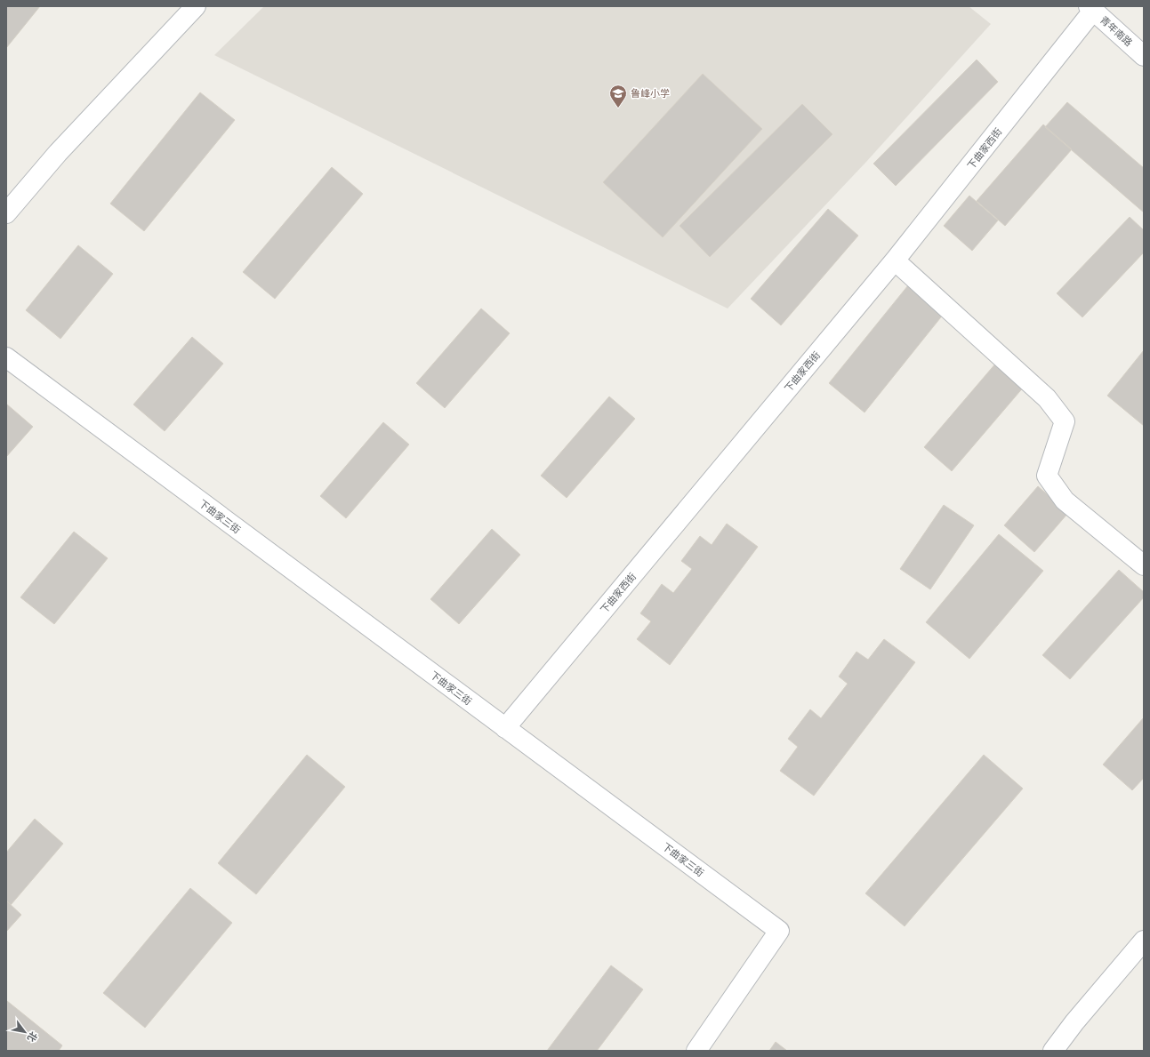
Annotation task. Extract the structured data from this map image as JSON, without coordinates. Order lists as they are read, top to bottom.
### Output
{
  "streets": {
    "street": ["青年南路", "下曲家西街", "下曲家三街"]
  },
  "crossings": [
    ["青年南路", "下曲家西街"],
    ["下曲家西街", "下曲家三街"]
  ],
  "places": {
    "school or university": ["鲁峰小学"]
  },
  "north": "bottom right"
}
